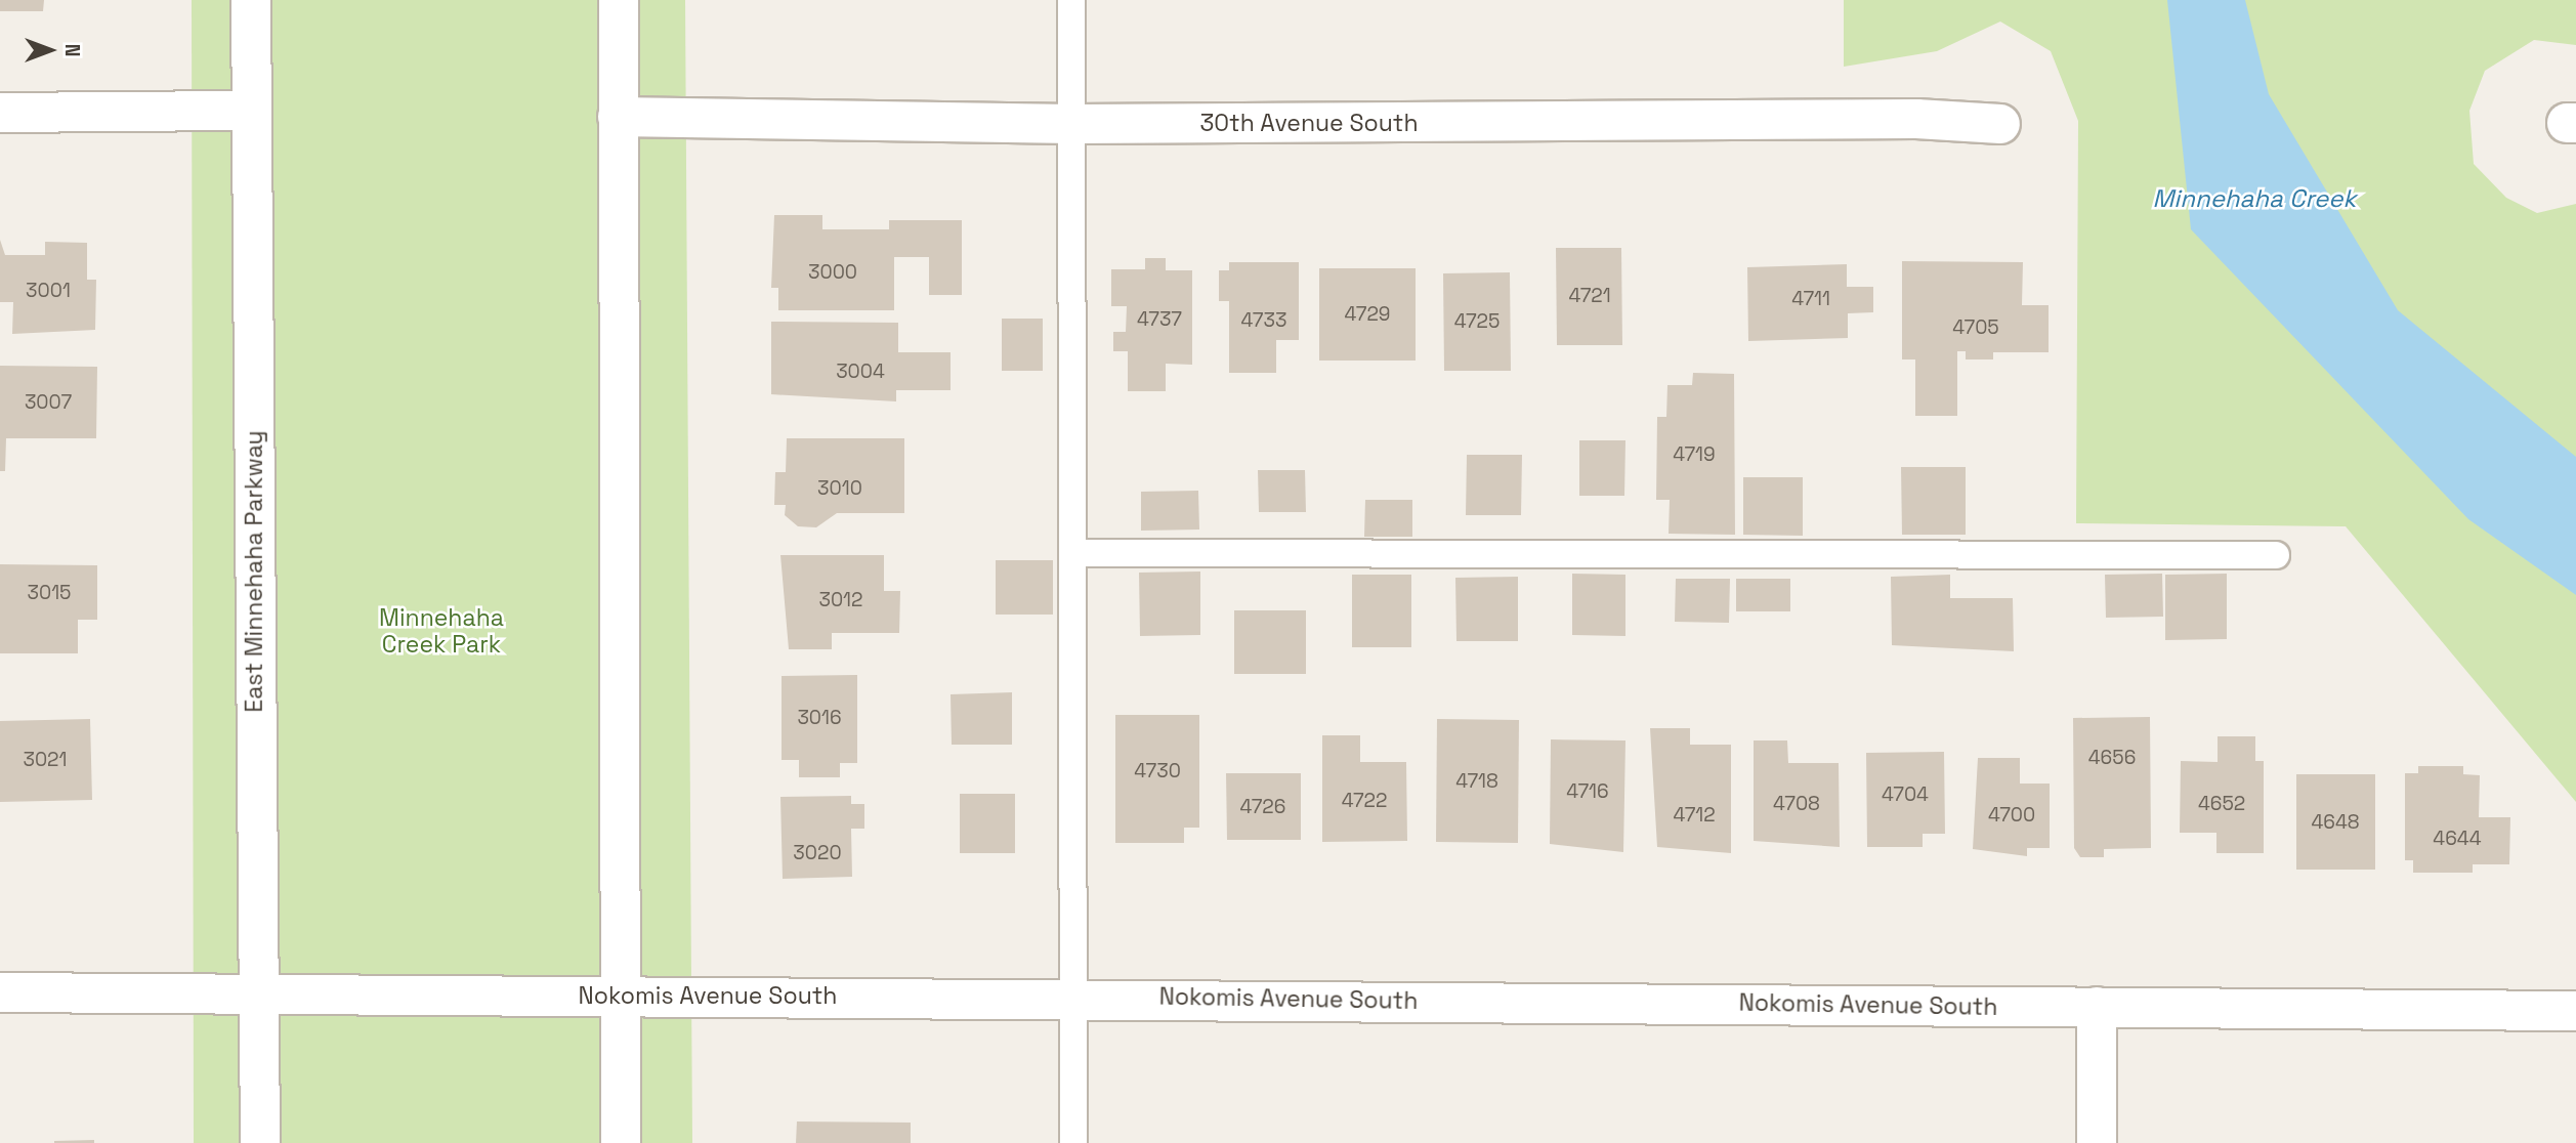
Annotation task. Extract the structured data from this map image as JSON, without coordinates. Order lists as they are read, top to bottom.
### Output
{
  "streets": {
    "street": ["30th Avenue South", "East Minnehaha Parkway", "Nokomis Avenue South"]
  },
  "crossings": [
    ["East Minnehaha Parkway", "Nokomis Avenue South"]
  ],
  "water": ["Minnehaha Creek"],
  "parks": ["Minnehaha Creek Park"],
  "house_numbers": [
    "3000",
    "3001",
    "4721",
    "4711",
    "4729",
    "4737",
    "4733",
    "4725",
    "4705",
    "3004",
    "3007",
    "4719",
    "3010",
    "3015",
    "3012",
    "3016",
    "4656",
    "3021",
    "4730",
    "4718",
    "4716",
    "4704",
    "4722",
    "4708",
    "4652",
    "4726",
    "4712",
    "4700",
    "4648",
    "4644",
    "3020"
  ],
  "north": "right"
}
